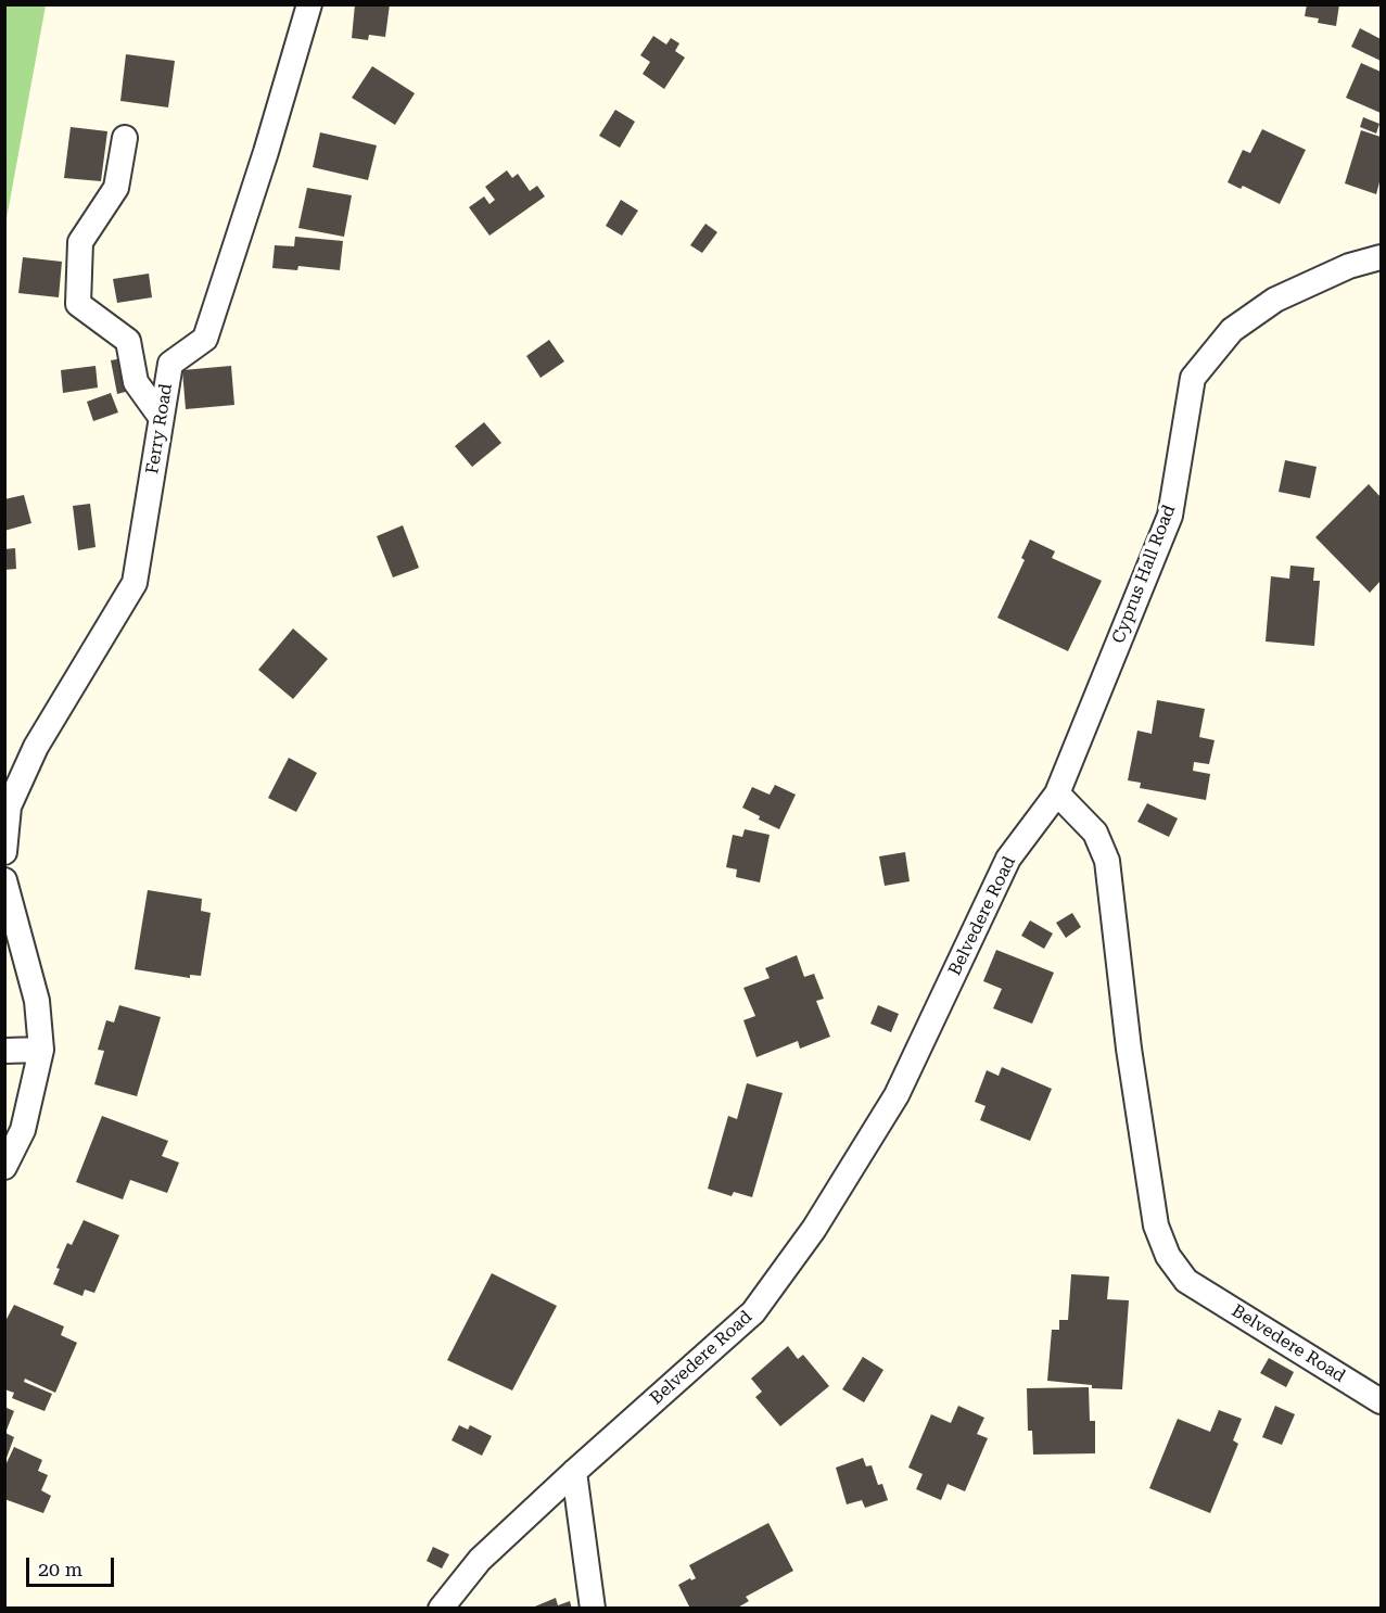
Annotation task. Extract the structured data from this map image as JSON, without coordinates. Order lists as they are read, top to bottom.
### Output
{
  "streets": {
    "street": ["Ferry Road", "Cyprus Hall Road", "Belvedere Road"]
  },
  "crossings": [
    ["Cyprus Hall Road", "Belvedere Road"]
  ],
  "scale_bar": "20 m"
}
